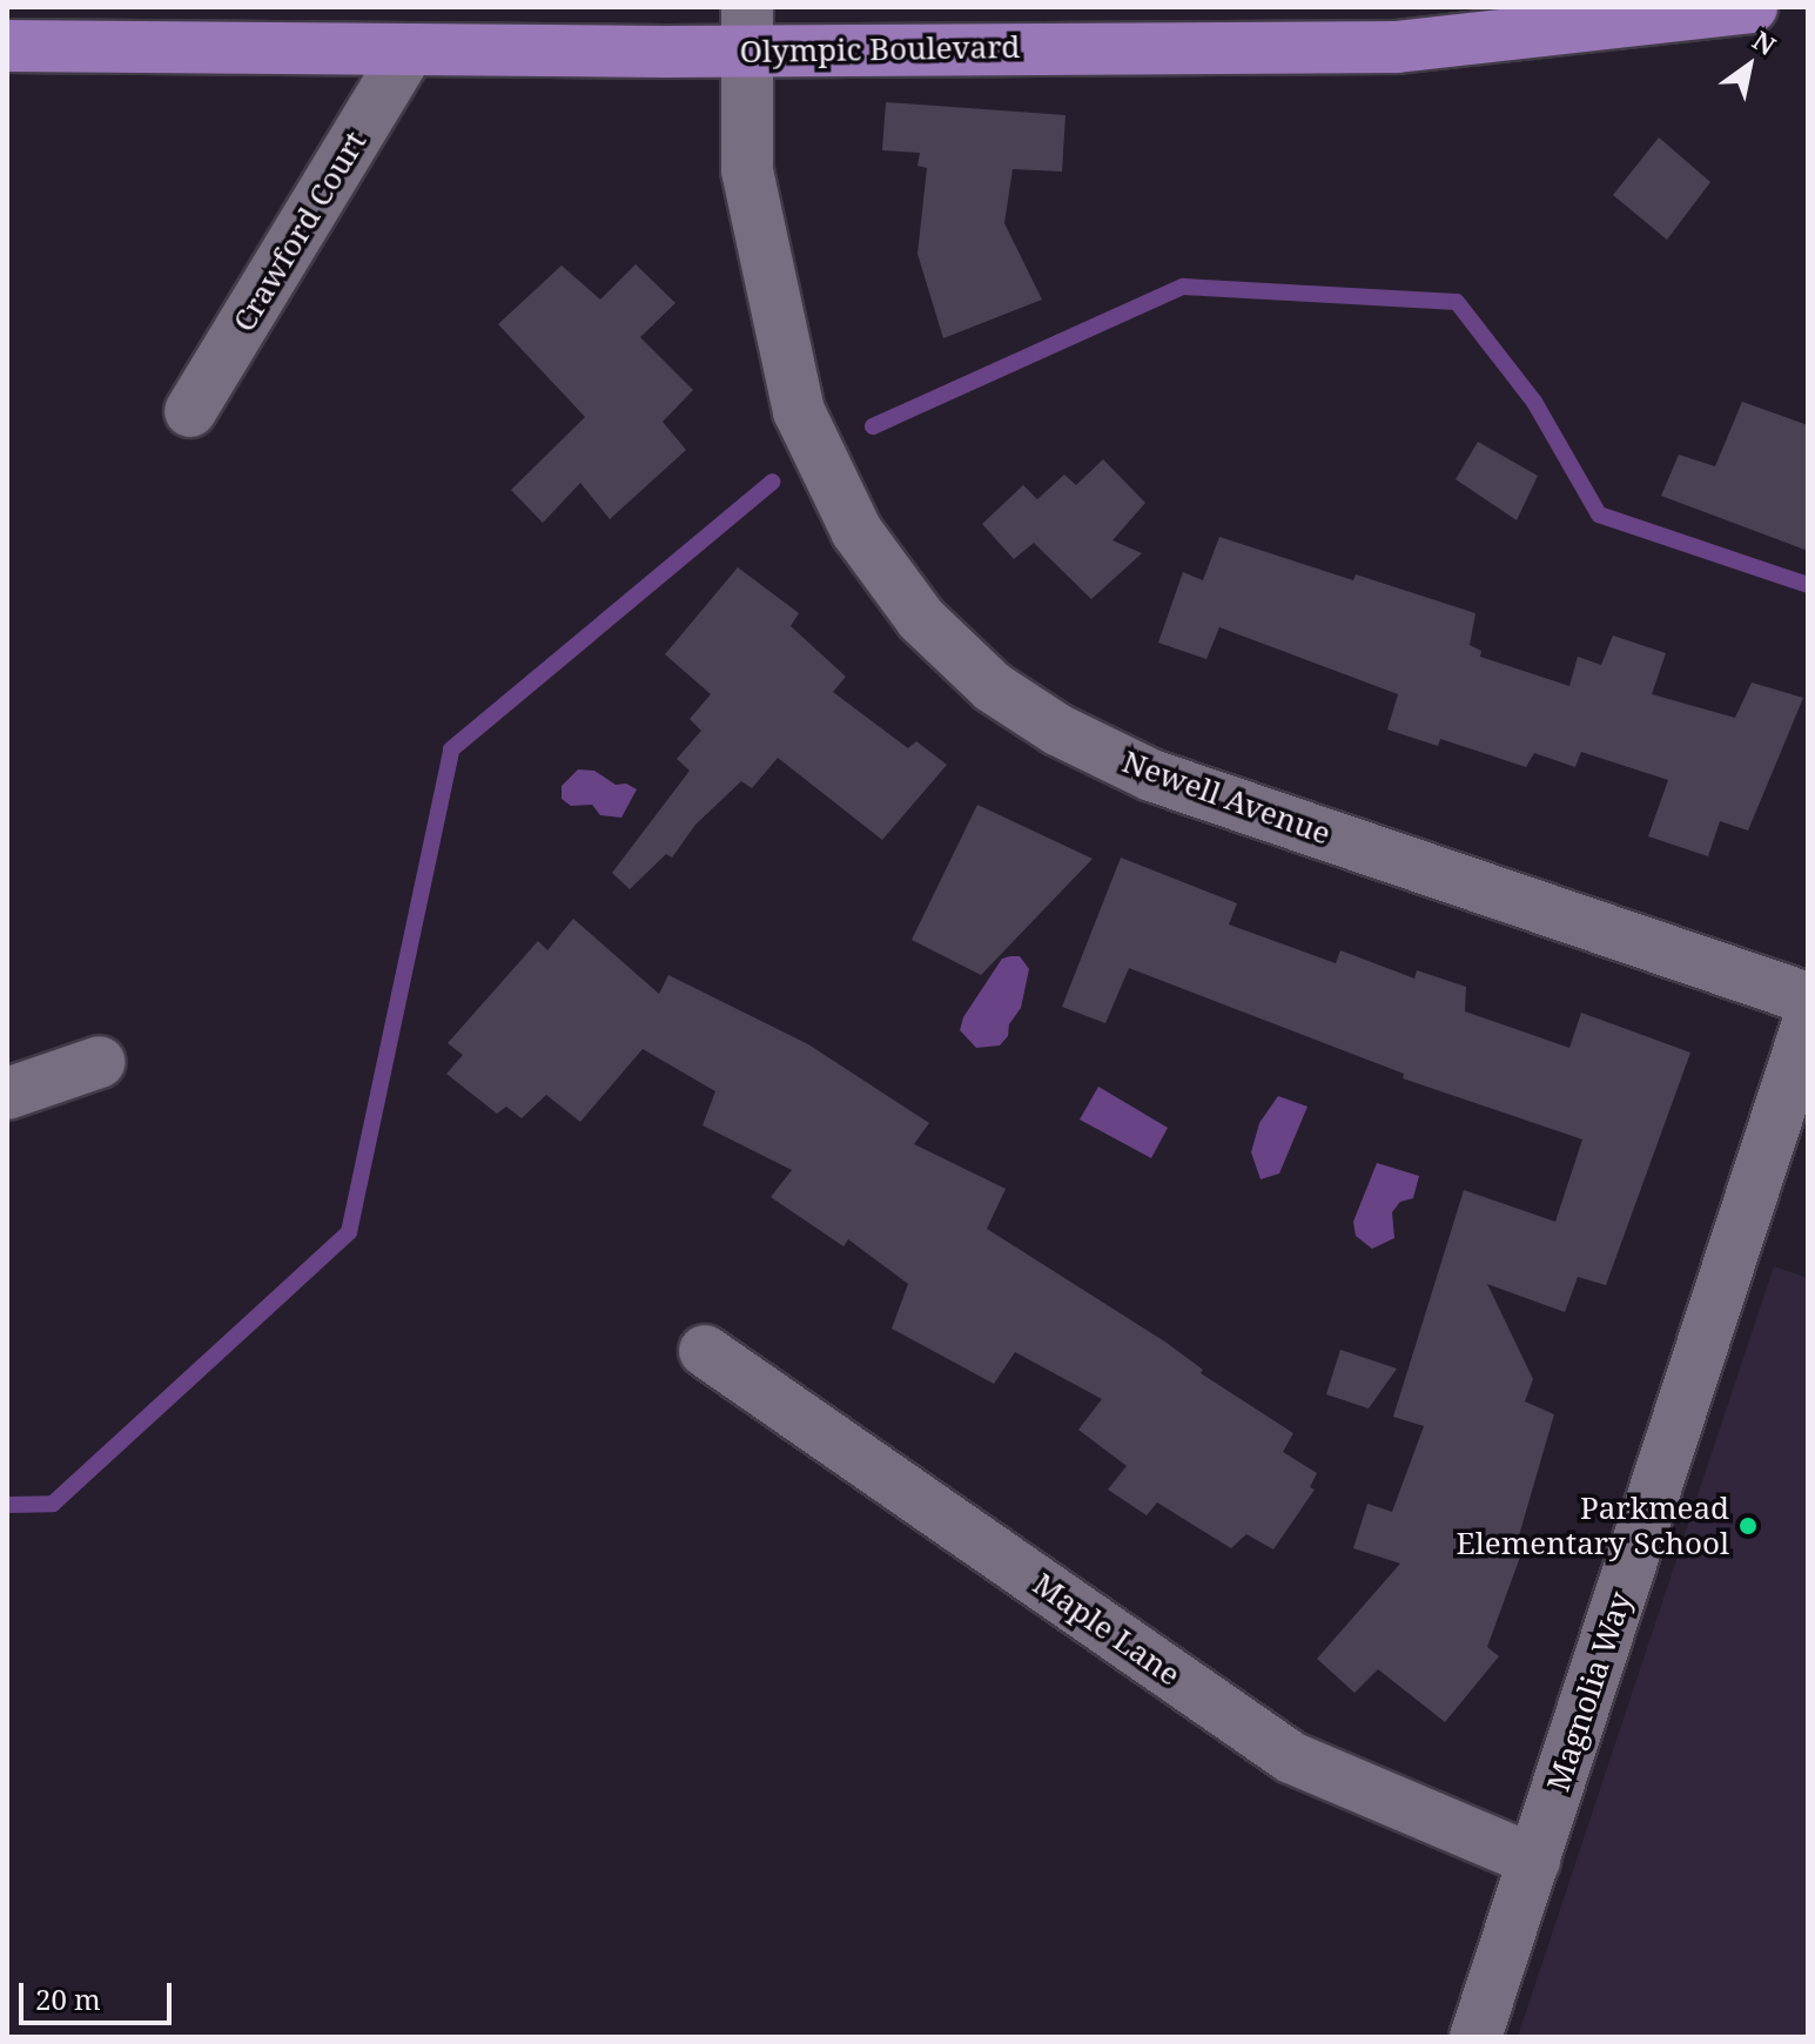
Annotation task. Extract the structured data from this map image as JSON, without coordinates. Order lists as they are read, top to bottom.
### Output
{
  "streets": {
    "main road": ["Olympic Boulevard"],
    "street": [
      "Crawford Court",
      "Newell Avenue",
      "Maple Lane",
      "Magnolia Way"
    ]
  },
  "crossings": [
    ["Olympic Boulevard", "Crawford Court"],
    ["Olympic Boulevard", "Newell Avenue"],
    ["Maple Lane", "Magnolia Way"]
  ],
  "places": ["Parkmead Elementary School"],
  "scale_bar": "20 m",
  "north": "top right"
}
